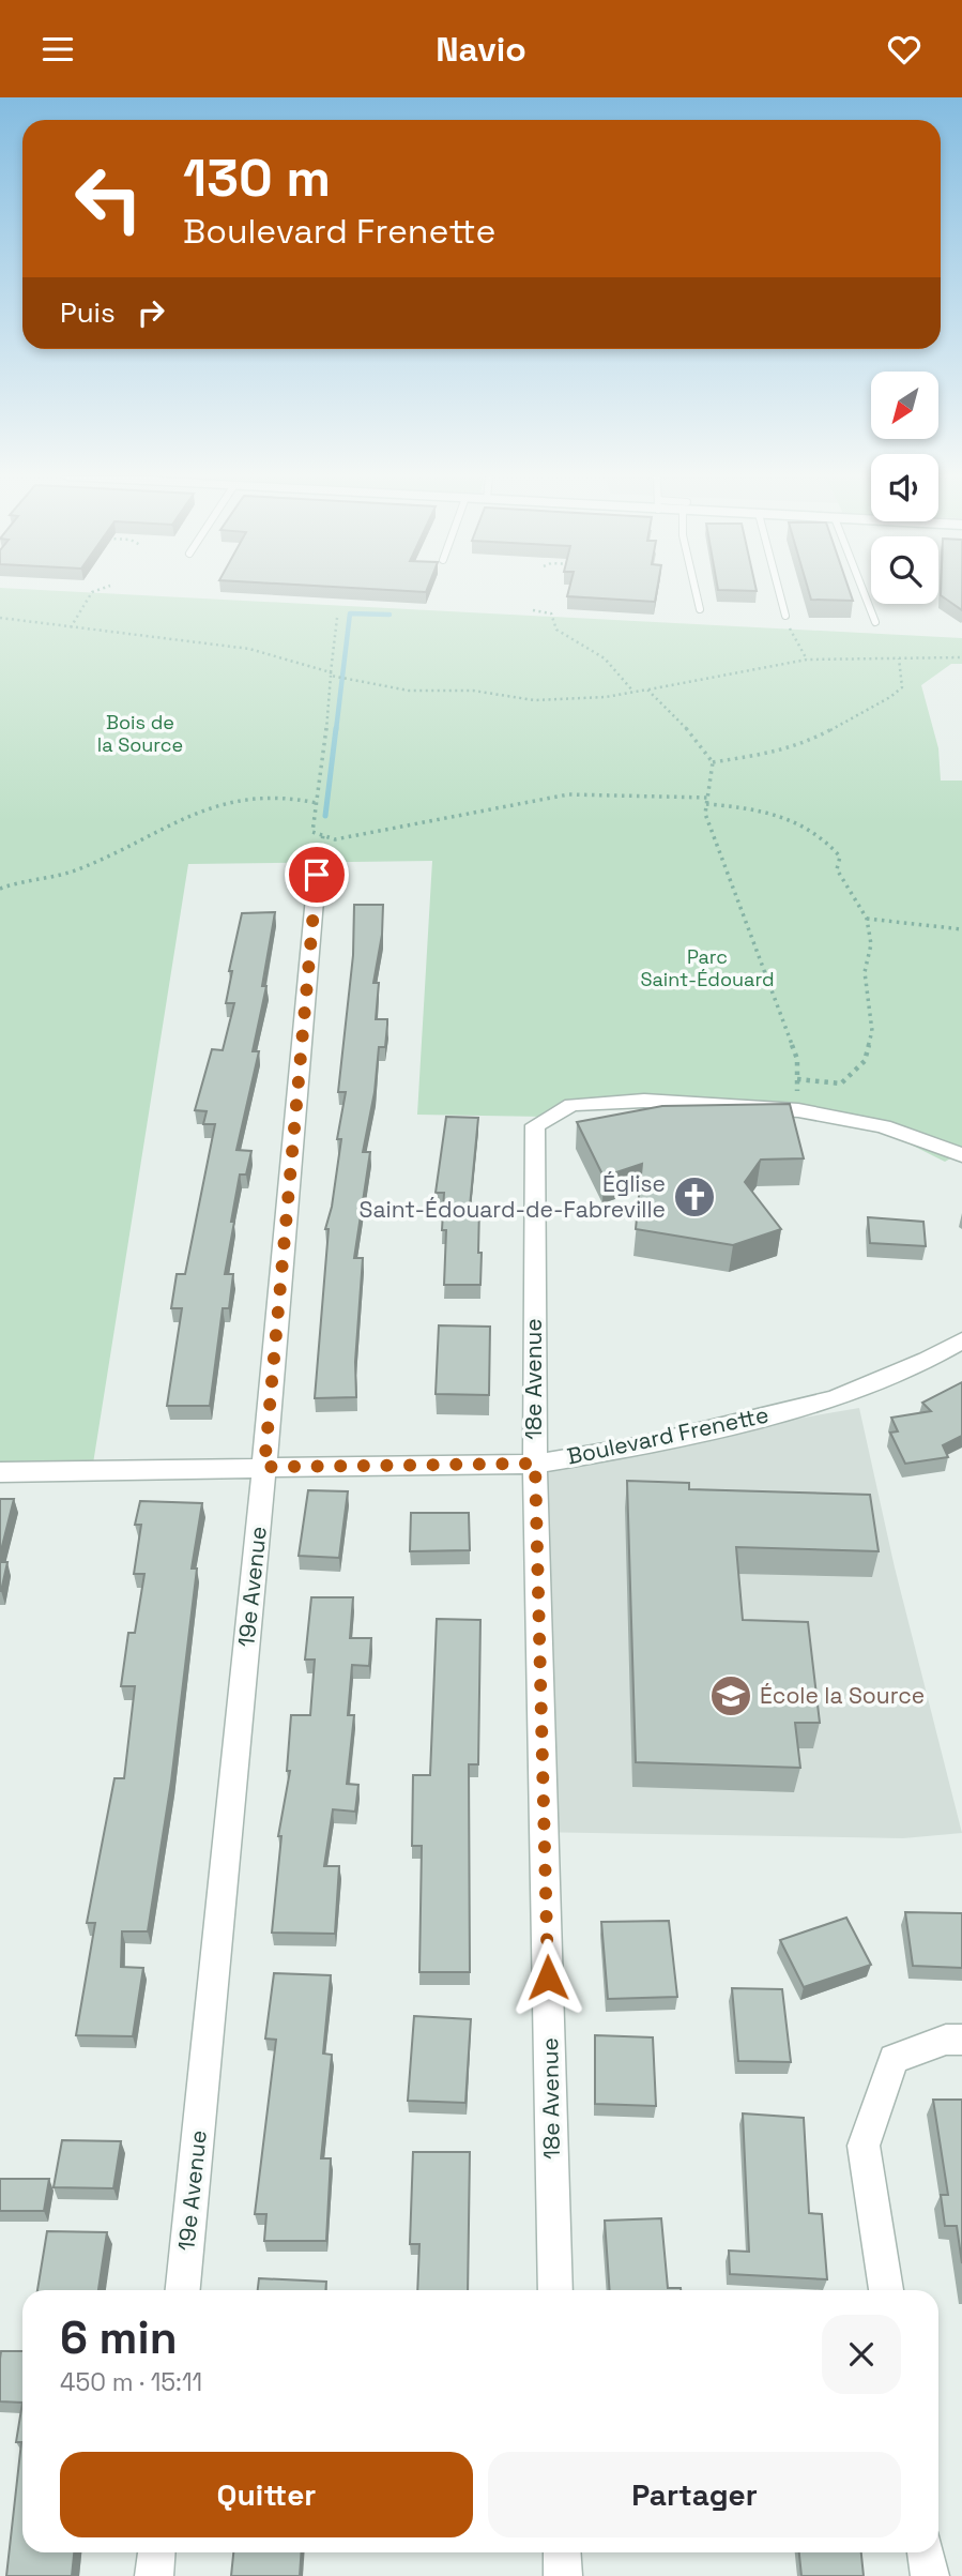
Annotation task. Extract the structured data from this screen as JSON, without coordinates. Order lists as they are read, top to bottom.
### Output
{
  "streets": {
    "street": ["18e Avenue", "Boulevard Frenette", "19e Avenue"]
  },
  "crossings": [
    ["18e Avenue", "Boulevard Frenette"],
    ["Boulevard Frenette", "19e Avenue"]
  ],
  "parks": ["Bois de la Source", "Parc Saint-Édouard"],
  "places": {
    "church": ["Église Saint-Édouard-de-Fabreville"],
    "school or university": ["École la Source"]
  },
  "north": "bottom left",
  "page": {
    "header": "Navio",
    "turn": ["130 m", "Boulevard Frenette"],
    "then": "Puis",
    "heading": ["6 min", "450 m · 15:11"],
    "buttons": ["Quitter", "Partager"]
  }
}
